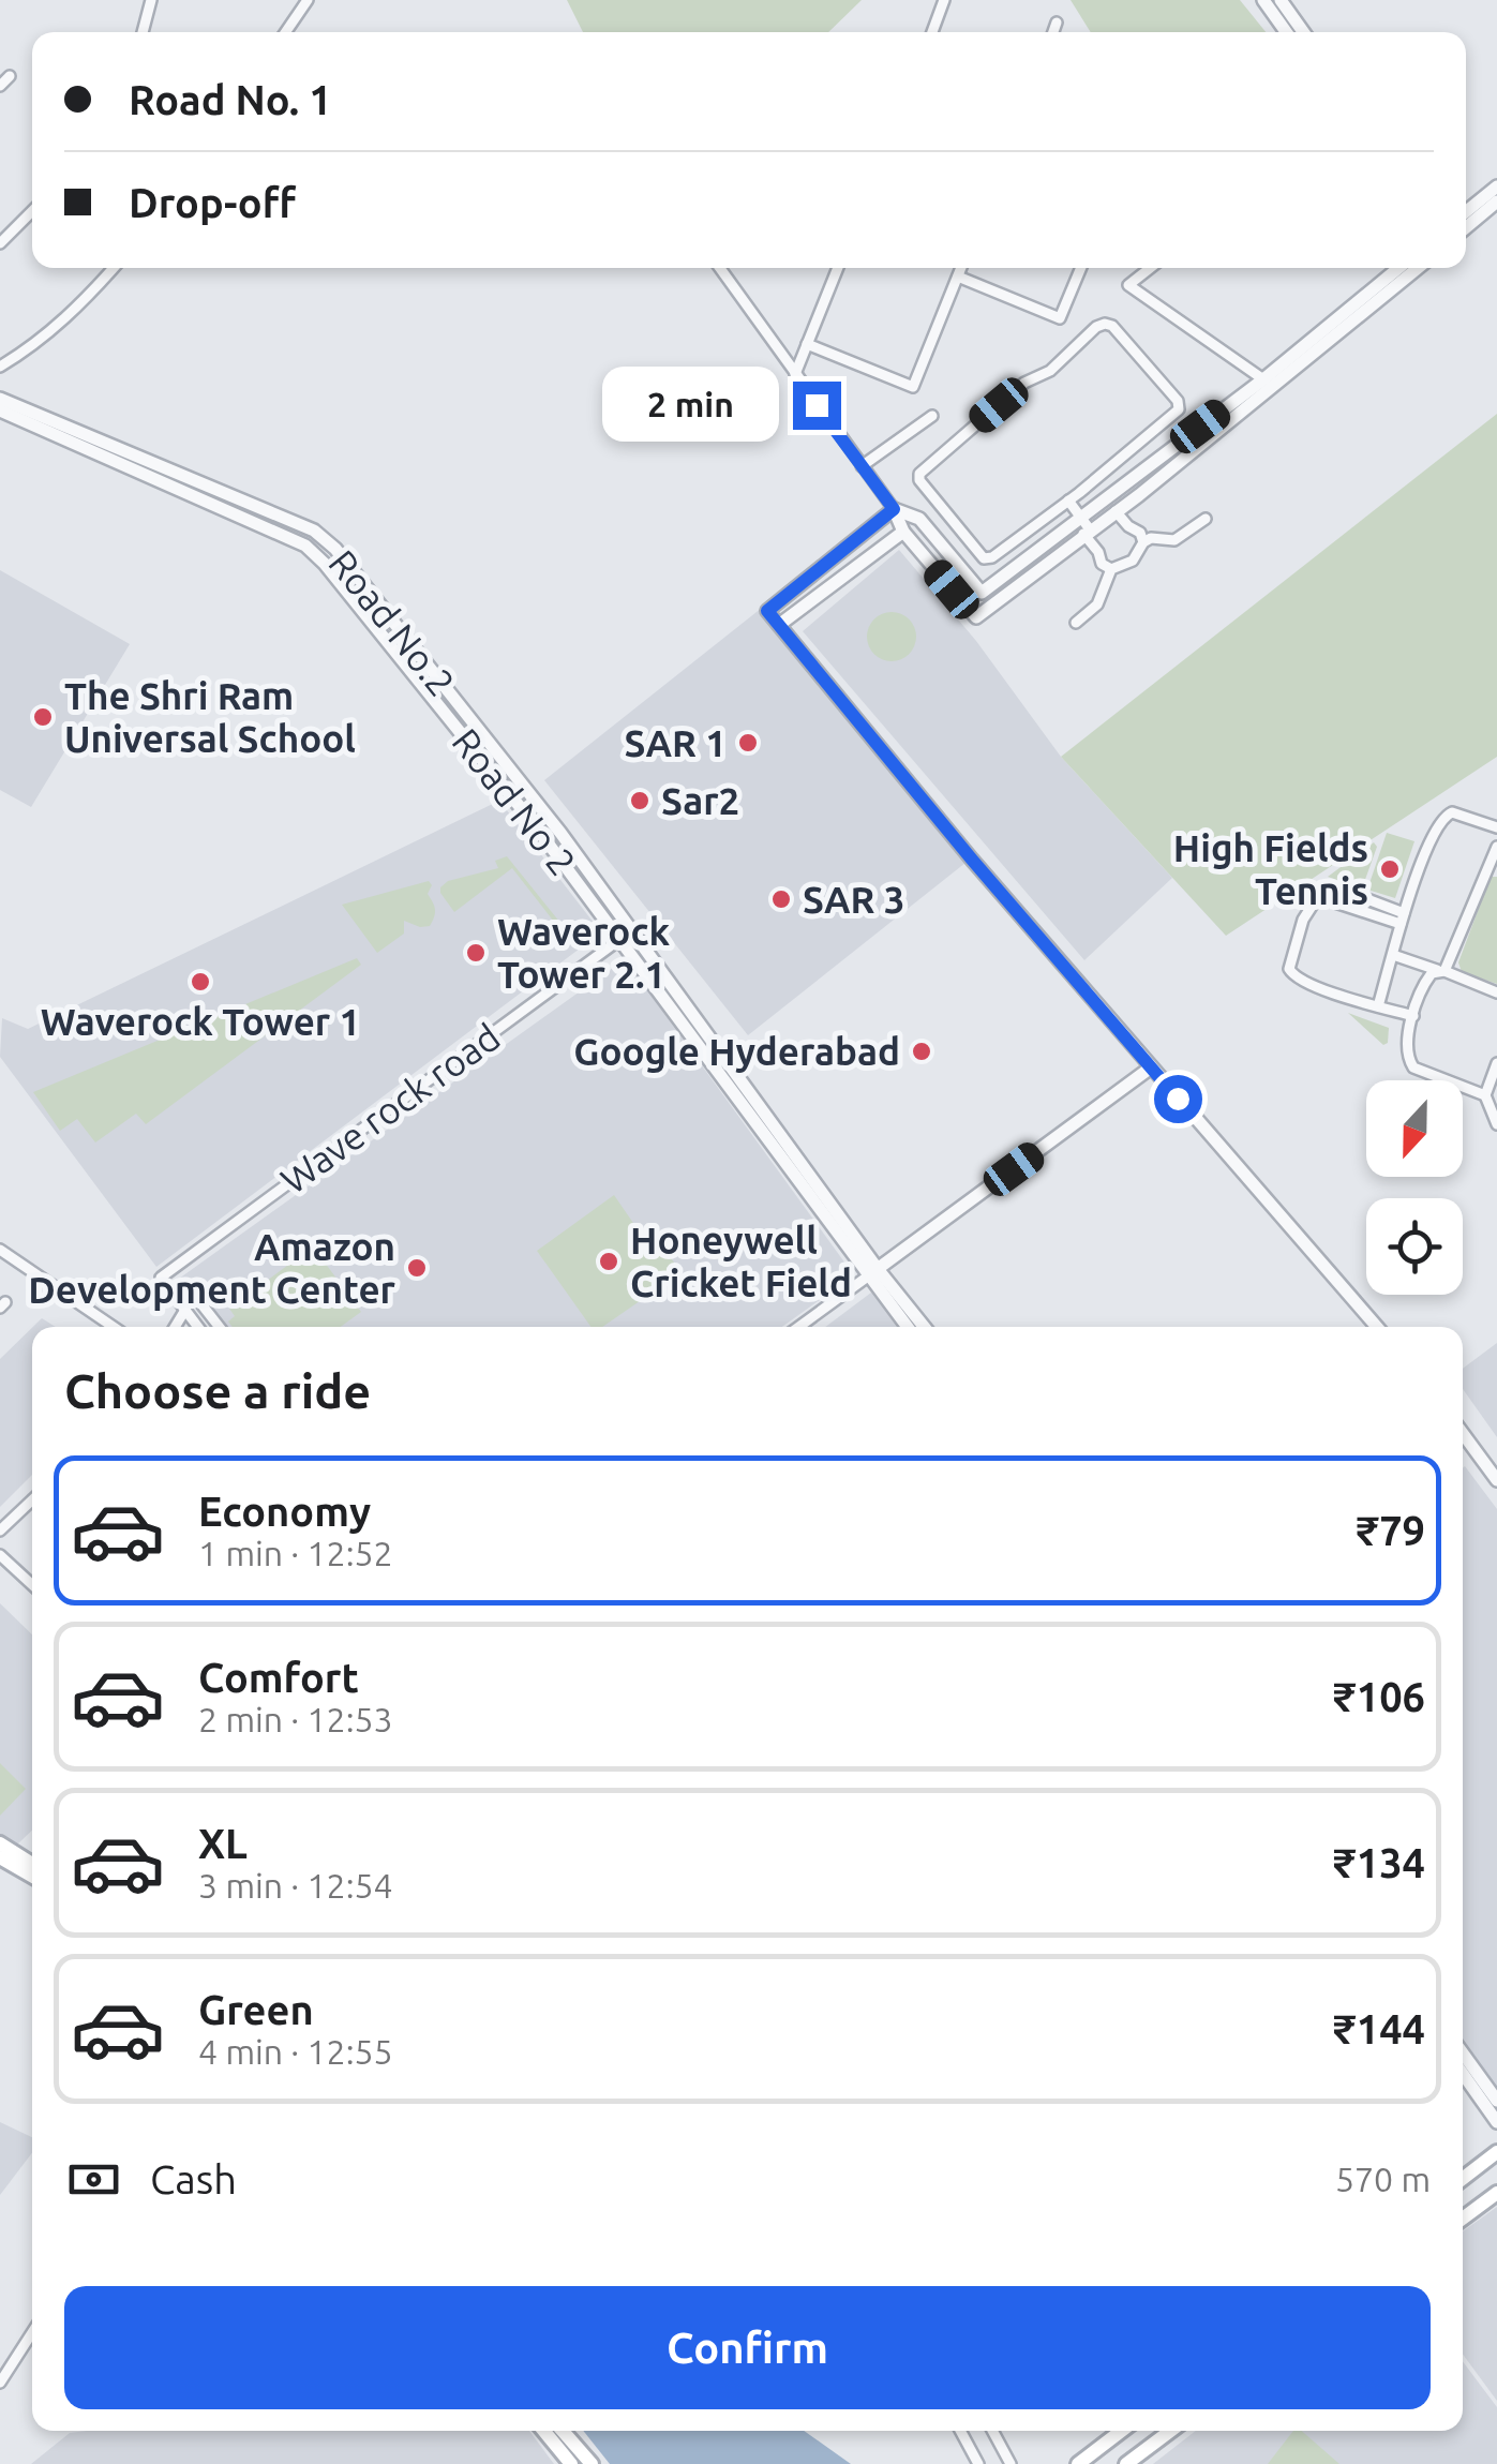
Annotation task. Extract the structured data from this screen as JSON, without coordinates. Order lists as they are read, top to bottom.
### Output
{
  "streets": {
    "street": ["Road No.2", "Road No 2", "Wave rock road"]
  },
  "crossings": [
    ["Road No.2", "Road No 2"],
    ["Road No 2", "Wave rock road"]
  ],
  "places": [
    "The Shri Ram Universal School",
    "SAR 1",
    "Sar2",
    "High Fields Tennis",
    "SAR 3",
    "Waverock Tower 2.1",
    "Waverock Tower 1",
    "Google Hyderabad",
    "Honeywell Cricket Field",
    "Amazon Development Center"
  ],
  "north": "bottom",
  "page": {
    "banner": ["Road No. 1", "Drop-off"],
    "bubble": "2 min",
    "heading": "Choose a ride",
    "list": [
      {
        "name": "Economy",
        "note": "1 min · 12:52",
        "value": "₹79"
      },
      {
        "name": "Comfort",
        "note": "2 min · 12:53",
        "value": "₹106"
      },
      {
        "name": "XL",
        "note": "3 min · 12:54",
        "value": "₹134"
      },
      {
        "name": "Green",
        "note": "4 min · 12:55",
        "value": "₹144"
      }
    ],
    "pay": ["Cash", "570 m"],
    "buttons": "Confirm"
  }
}
